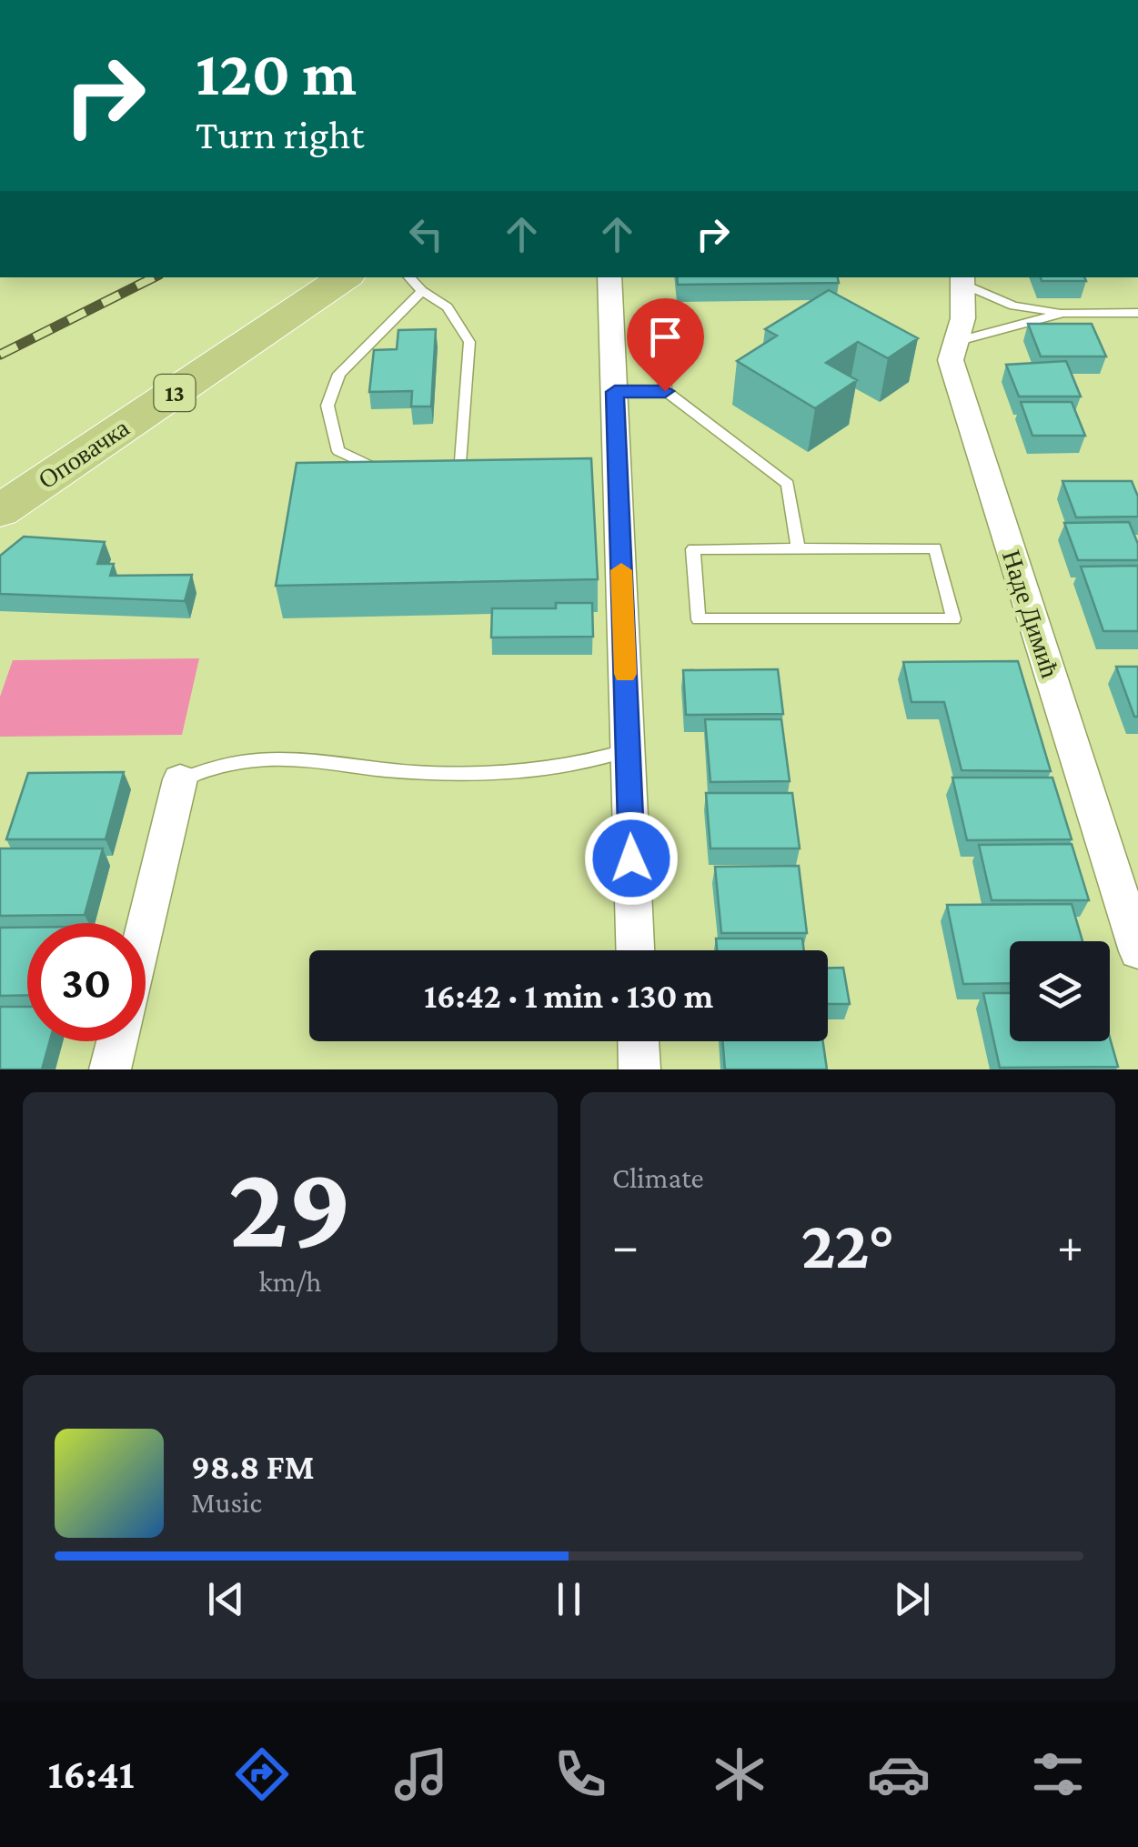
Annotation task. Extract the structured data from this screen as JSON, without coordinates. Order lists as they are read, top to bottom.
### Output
{
  "streets": {
    "main road": ["13", "Оповачка"],
    "street": ["Наде Димић"]
  },
  "page": {
    "turn": ["120 m", "Turn right"],
    "limit": "30",
    "trip": "16:42 · 1 min · 130 m",
    "tile": [
      ["29", "km/h"],
      "Climate"
    ],
    "heat": ["−", "22°", "+"],
    "song": ["98.8 FM", "Music"],
    "tabs": "16:41"
  }
}
